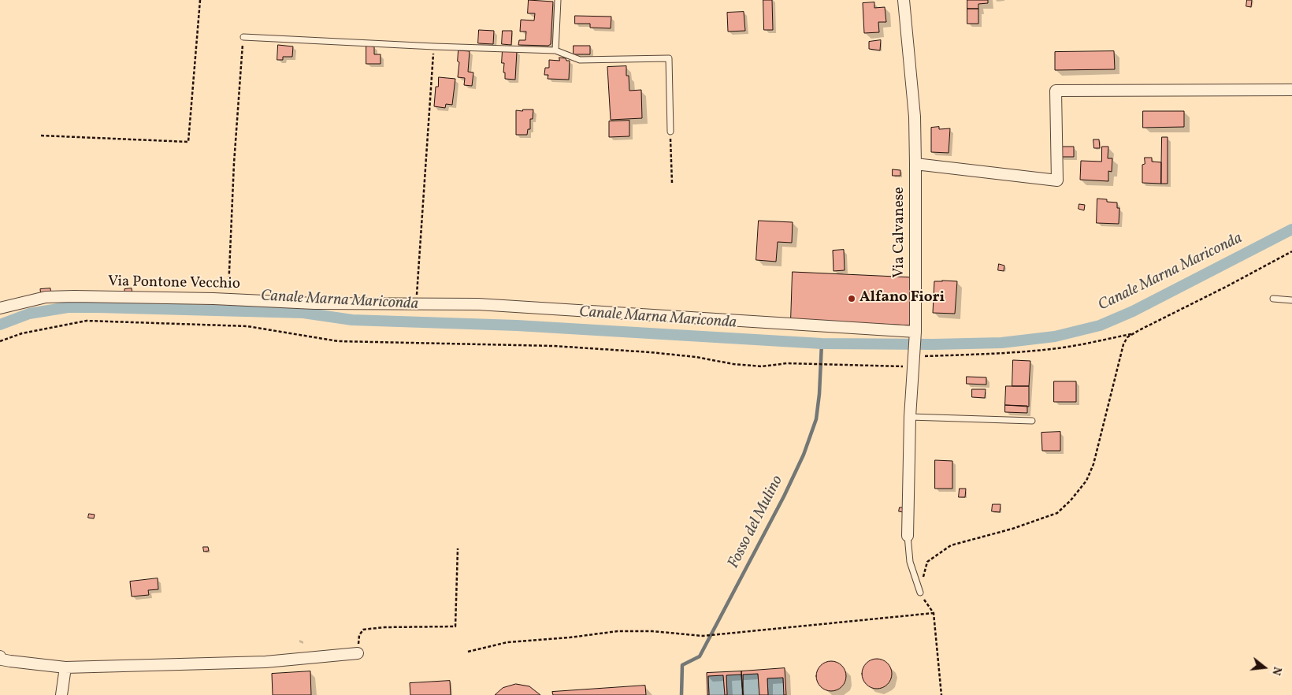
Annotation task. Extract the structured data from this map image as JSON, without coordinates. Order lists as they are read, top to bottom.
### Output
{
  "streets": {
    "street": ["Via Calvanese", "Via Pontone Vecchio"]
  },
  "crossings": [
    ["Via Calvanese", "Via Pontone Vecchio"]
  ],
  "water": ["Canale Marna Mariconda", "Fosso del Mulino"],
  "places": ["Alfano Fiori"],
  "north": "right"
}
